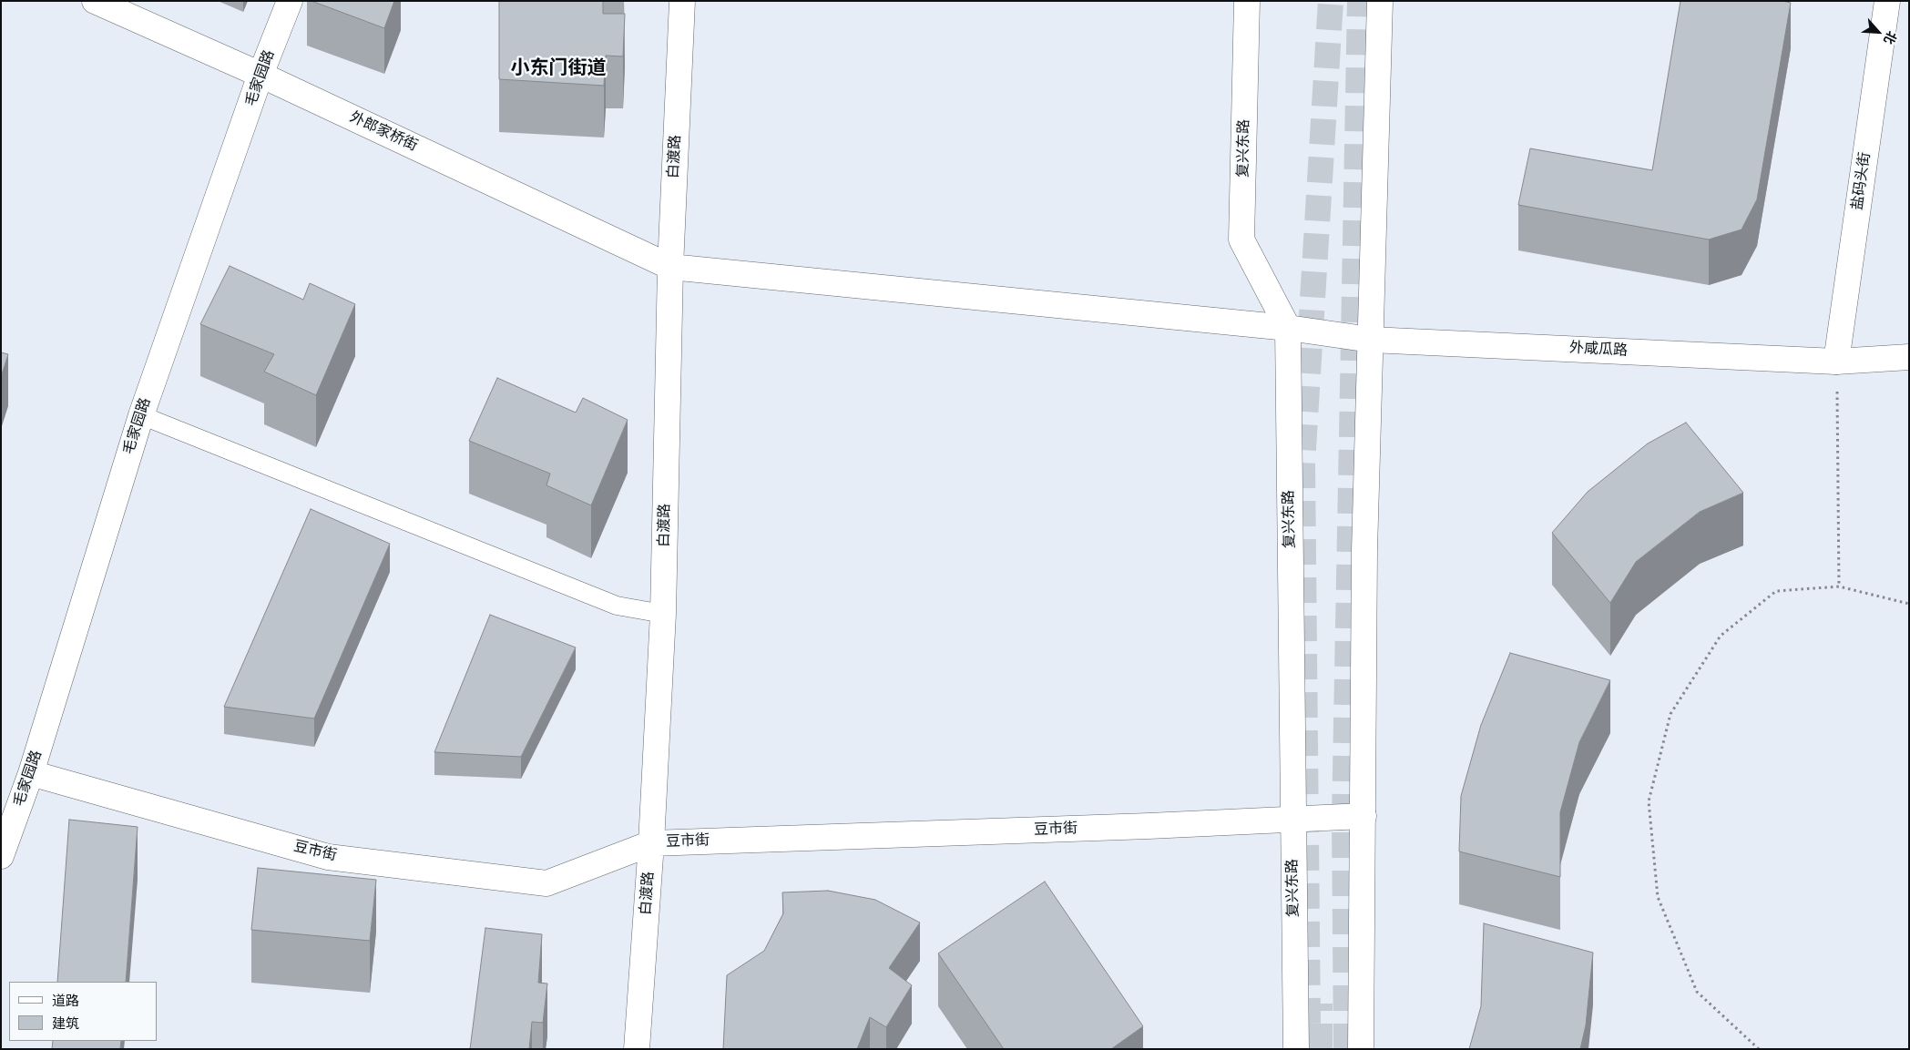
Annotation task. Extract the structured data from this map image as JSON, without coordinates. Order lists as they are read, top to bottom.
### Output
{
  "streets": {
    "street": [
      "毛家园路",
      "外郎家桥街",
      "复兴东路",
      "白渡路",
      "盐码头街",
      "外咸瓜路",
      "豆市街"
    ]
  },
  "crossings": [
    ["毛家园路", "外郎家桥街"],
    ["毛家园路", "豆市街"],
    ["外郎家桥街", "复兴东路"],
    ["外郎家桥街", "白渡路"],
    ["外郎家桥街", "外咸瓜路"],
    ["复兴东路", "外咸瓜路"],
    ["复兴东路", "豆市街"],
    ["白渡路", "豆市街"],
    ["盐码头街", "外咸瓜路"]
  ],
  "districts": ["小东门街道"],
  "legend": ["道路", "建筑"],
  "north": "bottom right"
}
